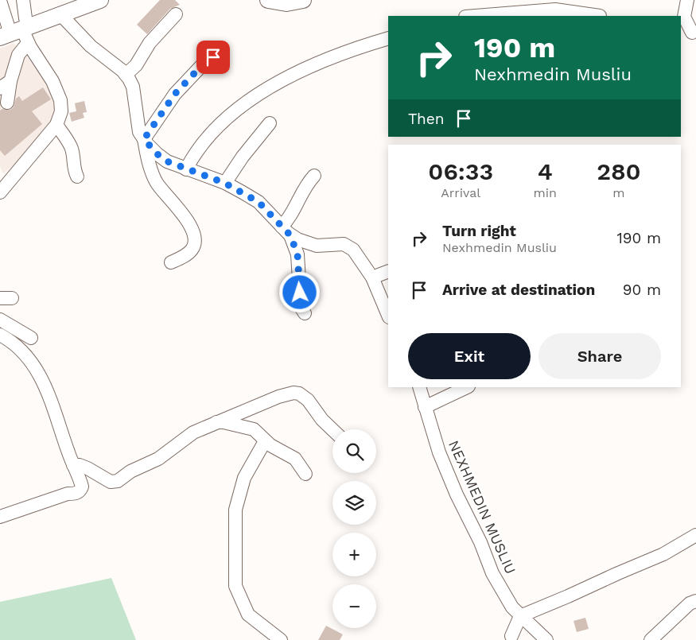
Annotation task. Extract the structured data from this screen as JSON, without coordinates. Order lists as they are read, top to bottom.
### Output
{
  "streets": {
    "street": ["NEXHMEDIN MUSLIU"]
  },
  "page": {
    "turn": ["190 m", "Nexhmedin Musliu"],
    "then": "Then",
    "eta": [
      "06:33",
      "Arrival",
      "4",
      "min",
      "280",
      "m"
    ],
    "list": [
      {
        "name": "Turn right",
        "note": "Nexhmedin Musliu",
        "value": "190 m"
      },
      {
        "name": "Arrive at destination",
        "value": "90 m"
      }
    ],
    "buttons": ["Exit", "Share"],
    "map_buttons": ["+", "−"]
  }
}
